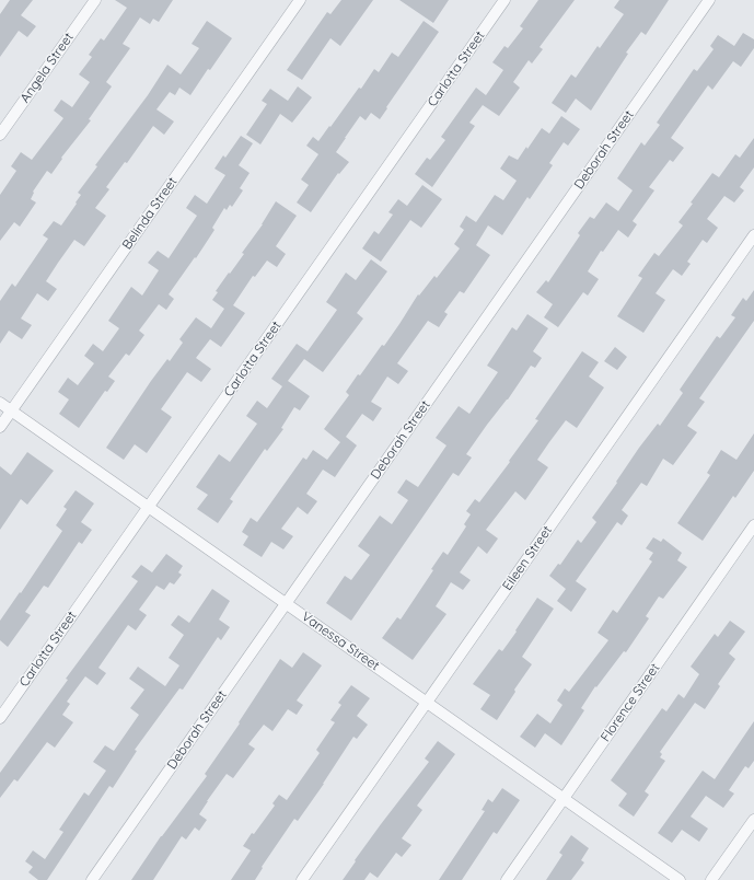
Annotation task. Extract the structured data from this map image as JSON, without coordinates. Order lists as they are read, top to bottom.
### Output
{
  "streets": {
    "street": [
      "Angela Street",
      "Carlotta Street",
      "Deborah Street",
      "Belinda Street",
      "Eileen Street",
      "Vanessa Street",
      "Florence Street"
    ]
  },
  "crossings": [
    ["Carlotta Street", "Vanessa Street"],
    ["Deborah Street", "Vanessa Street"],
    ["Belinda Street", "Vanessa Street"],
    ["Eileen Street", "Vanessa Street"],
    ["Vanessa Street", "Florence Street"]
  ]
}
